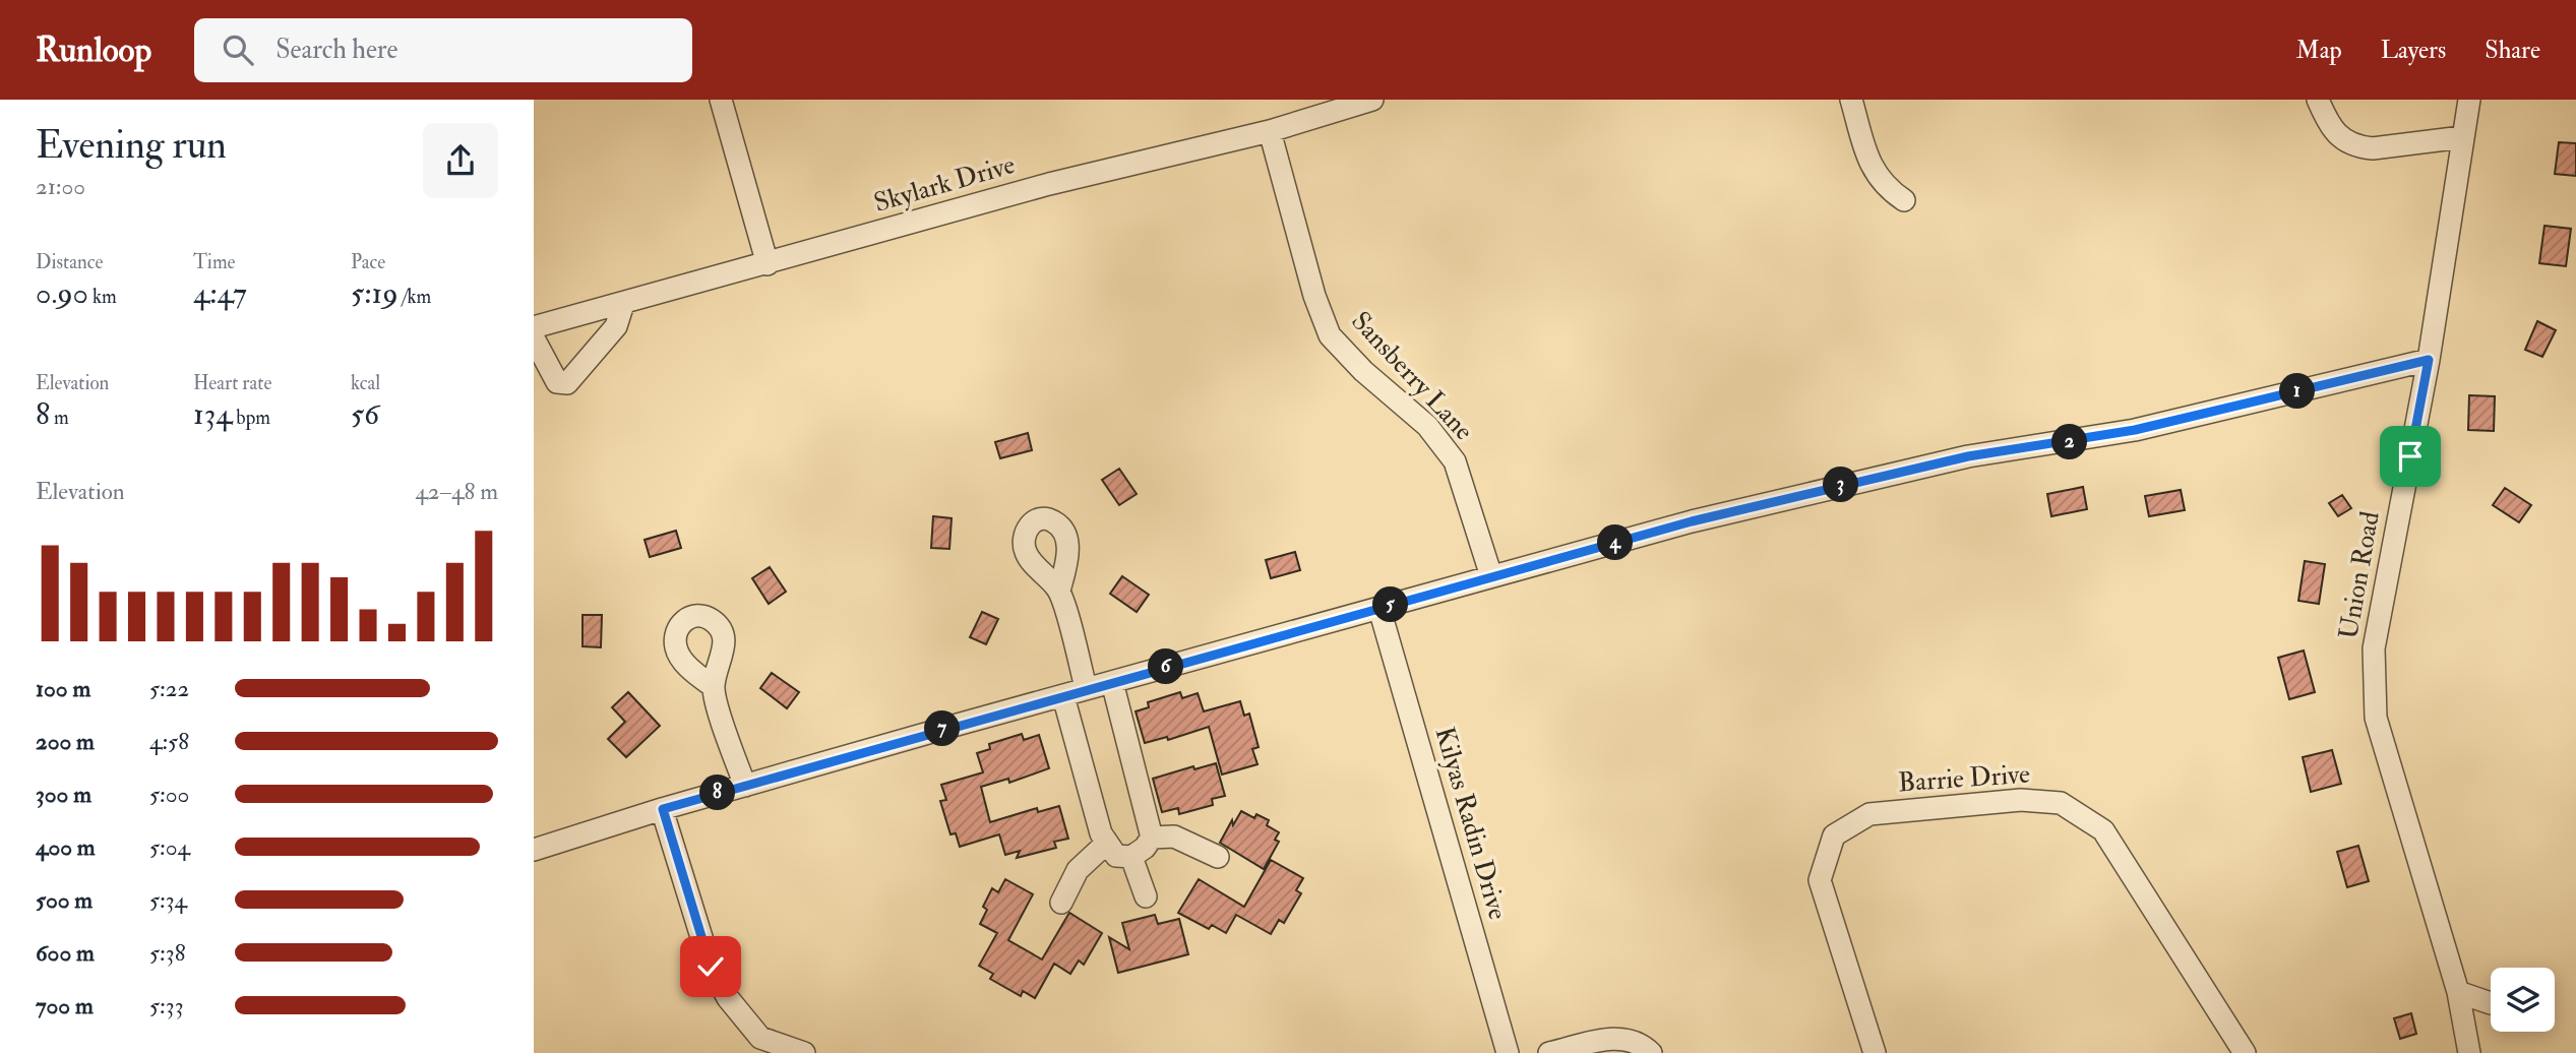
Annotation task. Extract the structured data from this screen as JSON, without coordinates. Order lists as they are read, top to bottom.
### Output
{
  "streets": {
    "street": [
      "Skylark Drive",
      "Sansberry Lane",
      "Union Road",
      "Barrie Drive",
      "Kilyas Radin Drive"
    ]
  },
  "crossings": [
    ["Skylark Drive", "Sansberry Lane"]
  ],
  "page": {
    "header": "Runloop",
    "search": "Search here",
    "nav": ["Map", "Layers", "Share"],
    "heading": ["Evening run", "21:00"],
    "stats": [
      ["Distance", "0.90 km"],
      ["Time", "4:47"],
      ["Pace", "5:19 /km"],
      ["Elevation", "8 m"],
      ["Heart rate", "134 bpm"],
      ["kcal", "56"]
    ],
    "pins": [
      "1",
      "2",
      "3",
      "4",
      "5",
      "6",
      "7",
      "8"
    ],
    "chart": ["Elevation", "42–48 m"],
    "list": [
      {
        "name": "100 m",
        "note": "5:22"
      },
      {
        "name": "200 m",
        "note": "4:58"
      },
      {
        "name": "300 m",
        "note": "5:00"
      },
      {
        "name": "400 m",
        "note": "5:04"
      },
      {
        "name": "500 m",
        "note": "5:34"
      },
      {
        "name": "600 m",
        "note": "5:38"
      },
      {
        "name": "700 m",
        "note": "5:33"
      }
    ]
  }
}
